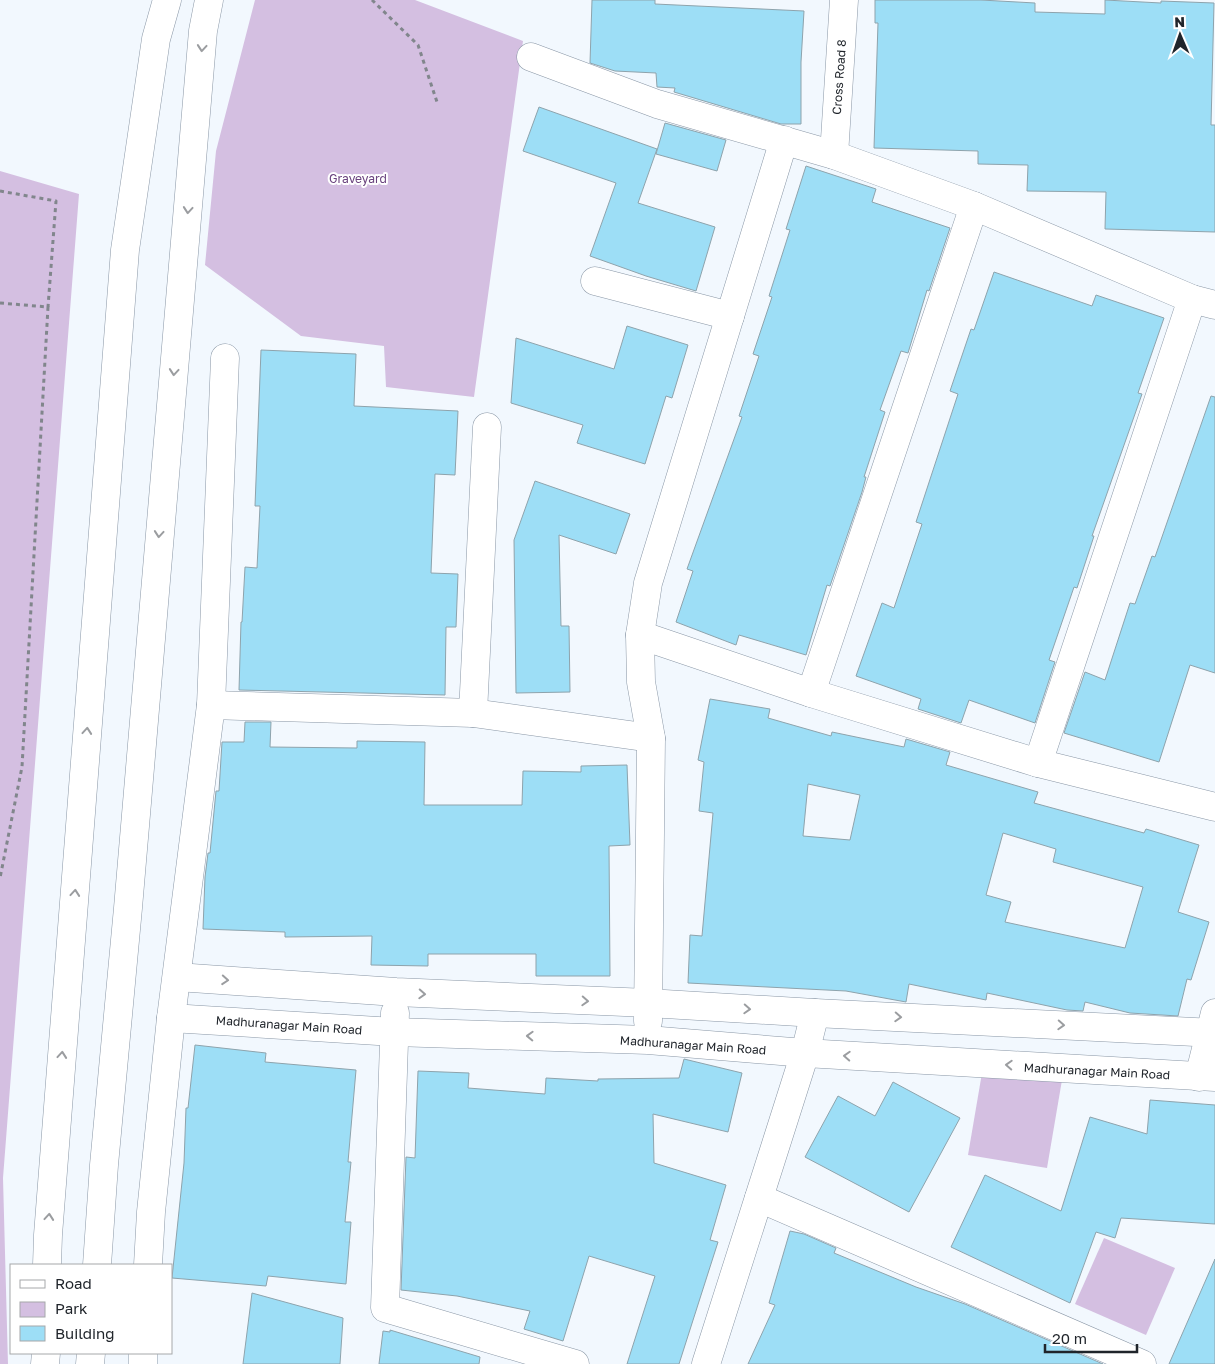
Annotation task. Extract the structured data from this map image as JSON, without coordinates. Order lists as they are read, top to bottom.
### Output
{
  "streets": {
    "street": ["Cross Road 8", "Madhuranagar Main Road"]
  },
  "parks": ["Graveyard"],
  "legend": ["Road", "Park", "Building"],
  "scale_bar": "20 m",
  "north": "top"
}
